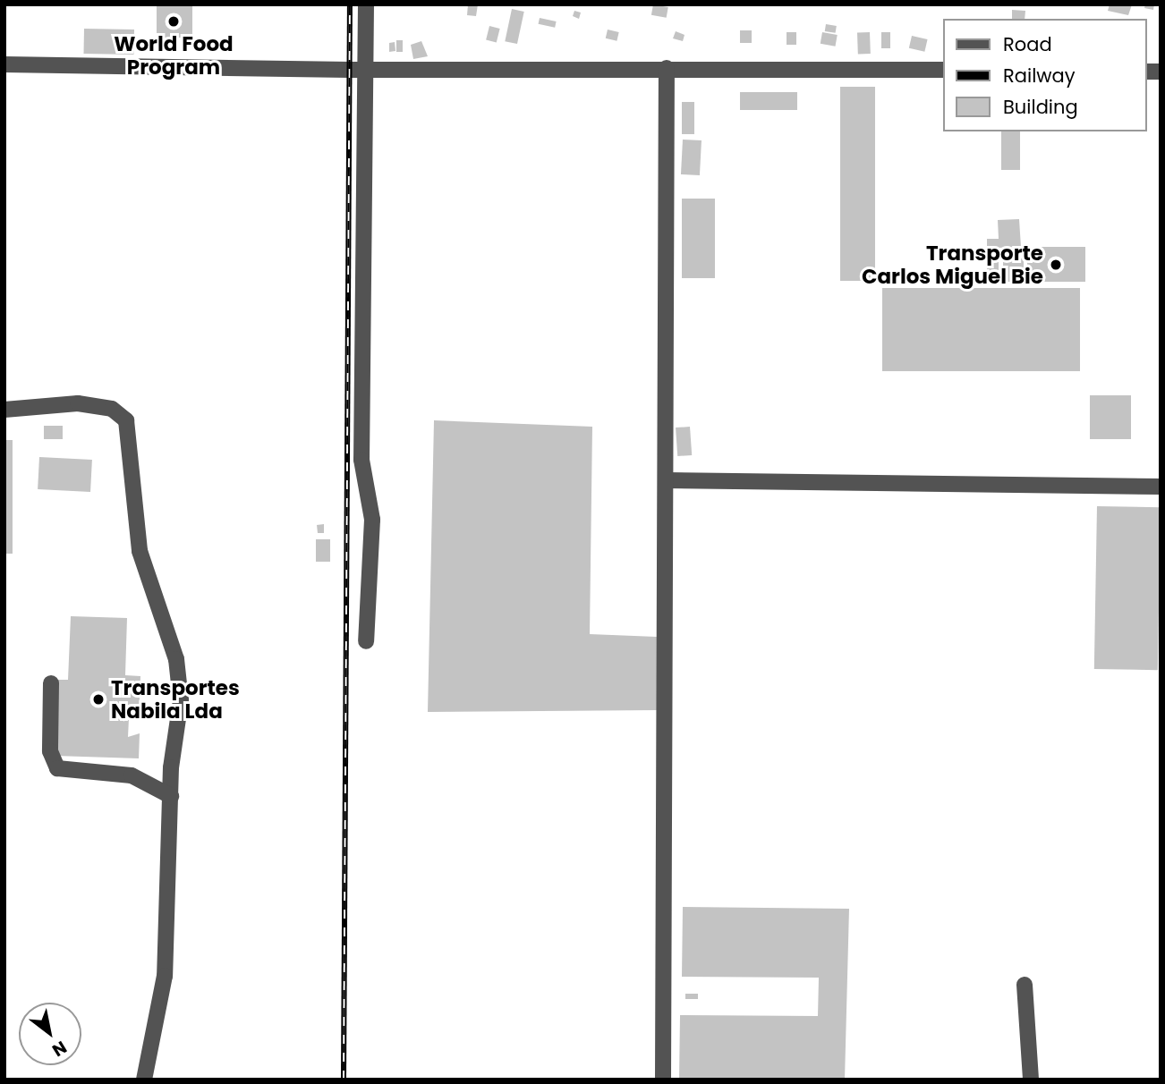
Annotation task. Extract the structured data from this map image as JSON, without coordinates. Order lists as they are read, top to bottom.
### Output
{
  "places": ["World Food Program", "Transporte Carlos Miguel Bie", "Transportes Nabila Lda"],
  "legend": ["Road", "Railway", "Building"],
  "north": "bottom right"
}
